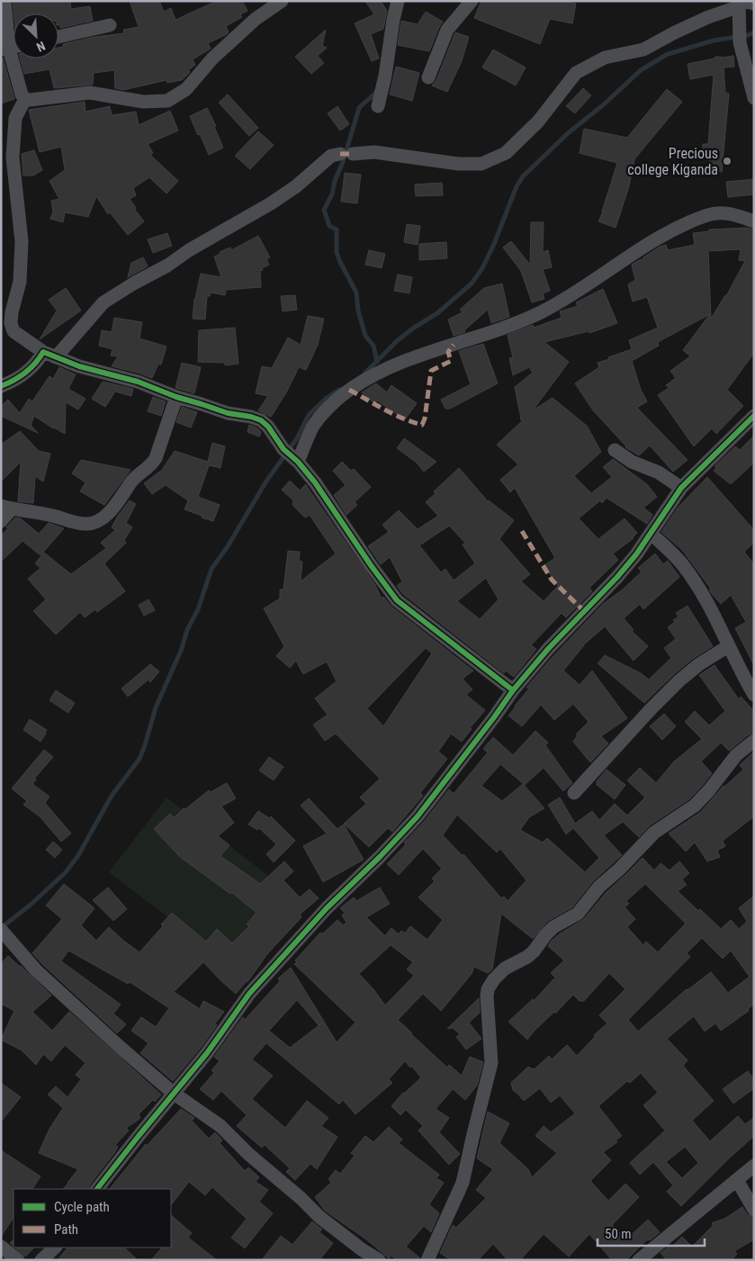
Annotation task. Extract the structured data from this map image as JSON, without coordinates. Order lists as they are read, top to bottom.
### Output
{
  "places": ["Precious college Kiganda"],
  "legend": ["Cycle path", "Path"],
  "scale_bar": "50 m",
  "north": "bottom right"
}
